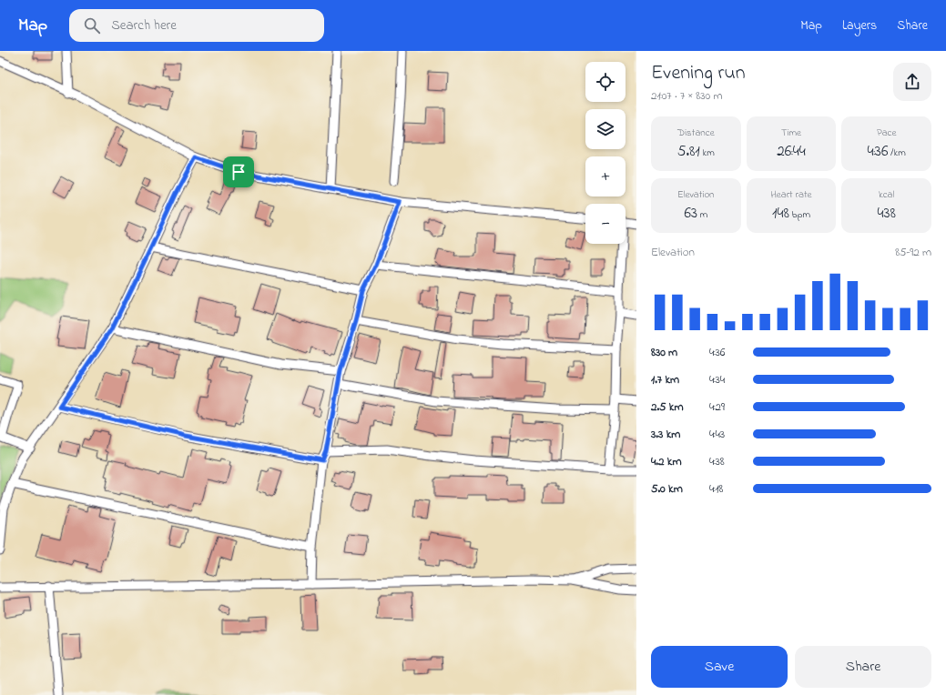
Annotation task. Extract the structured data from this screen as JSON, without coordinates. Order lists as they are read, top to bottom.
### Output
{
  "page": {
    "header": "Map",
    "search": "Search here",
    "nav": ["Map", "Layers", "Share"],
    "heading": ["Evening run", "21:07 · 7 × 830 m"],
    "map_buttons": ["+", "−"],
    "stats": [
      ["Distance", "5.81 km"],
      ["Time", "26:44"],
      ["Pace", "4:36 /km"],
      ["Elevation", "63 m"],
      ["Heart rate", "148 bpm"],
      ["kcal", "438"]
    ],
    "chart": ["Elevation", "85–92 m"],
    "list": [
      {
        "name": "830 m",
        "note": "4:36"
      },
      {
        "name": "1.7 km",
        "note": "4:34"
      },
      {
        "name": "2.5 km",
        "note": "4:29"
      },
      {
        "name": "3.3 km",
        "note": "4:43"
      },
      {
        "name": "4.2 km",
        "note": "4:38"
      },
      {
        "name": "5.0 km",
        "note": "4:18"
      }
    ],
    "buttons": ["Save", "Share"]
  }
}
